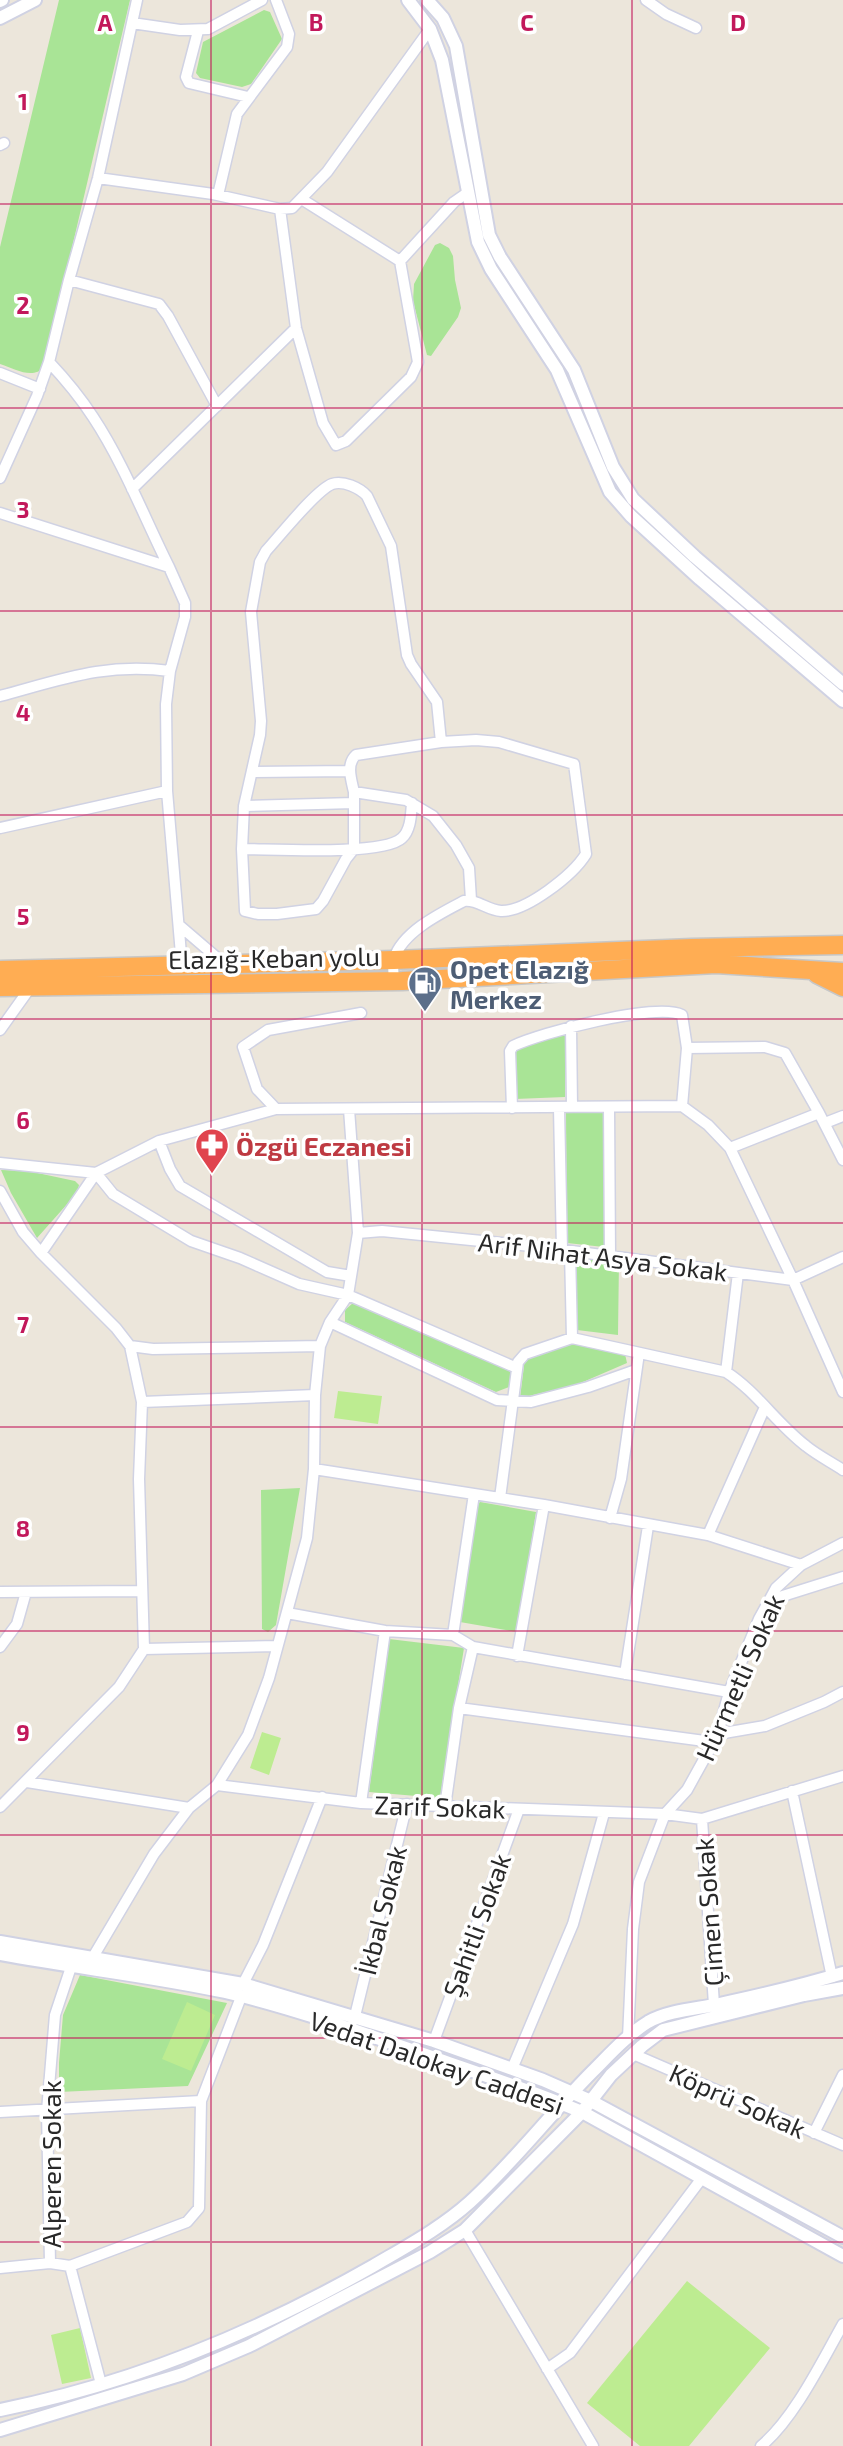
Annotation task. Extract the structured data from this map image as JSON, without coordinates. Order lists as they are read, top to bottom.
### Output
{
  "streets": {
    "highway": ["Elazığ-Keban yolu"],
    "main road": ["Vedat Dalokay Caddesi"],
    "street": [
      "Arif Nihat Asya Sokak",
      "Hürmetli Sokak",
      "Zarif Sokak",
      "İkbal Sokak",
      "Çimen Sokak",
      "Şahitli Sokak",
      "Köprü Sokak",
      "Alperen Sokak"
    ]
  },
  "crossings": [
    ["Hürmetli Sokak", "Zarif Sokak"],
    ["Zarif Sokak", "İkbal Sokak"],
    ["Zarif Sokak", "Çimen Sokak"],
    ["Zarif Sokak", "Şahitli Sokak"],
    ["İkbal Sokak", "Vedat Dalokay Caddesi"],
    ["Şahitli Sokak", "Vedat Dalokay Caddesi"],
    ["Vedat Dalokay Caddesi", "Alperen Sokak"]
  ],
  "places": {
    "fuel station": ["Opet Elazığ Merkez"],
    "pharmacy": ["Özgü Eczanesi"]
  },
  "grid": {
    "columns": [
      "A",
      "B",
      "C",
      "D"
    ],
    "rows": [
      "1",
      "2",
      "3",
      "4",
      "5",
      "6",
      "7",
      "8",
      "9"
    ]
  }
}
